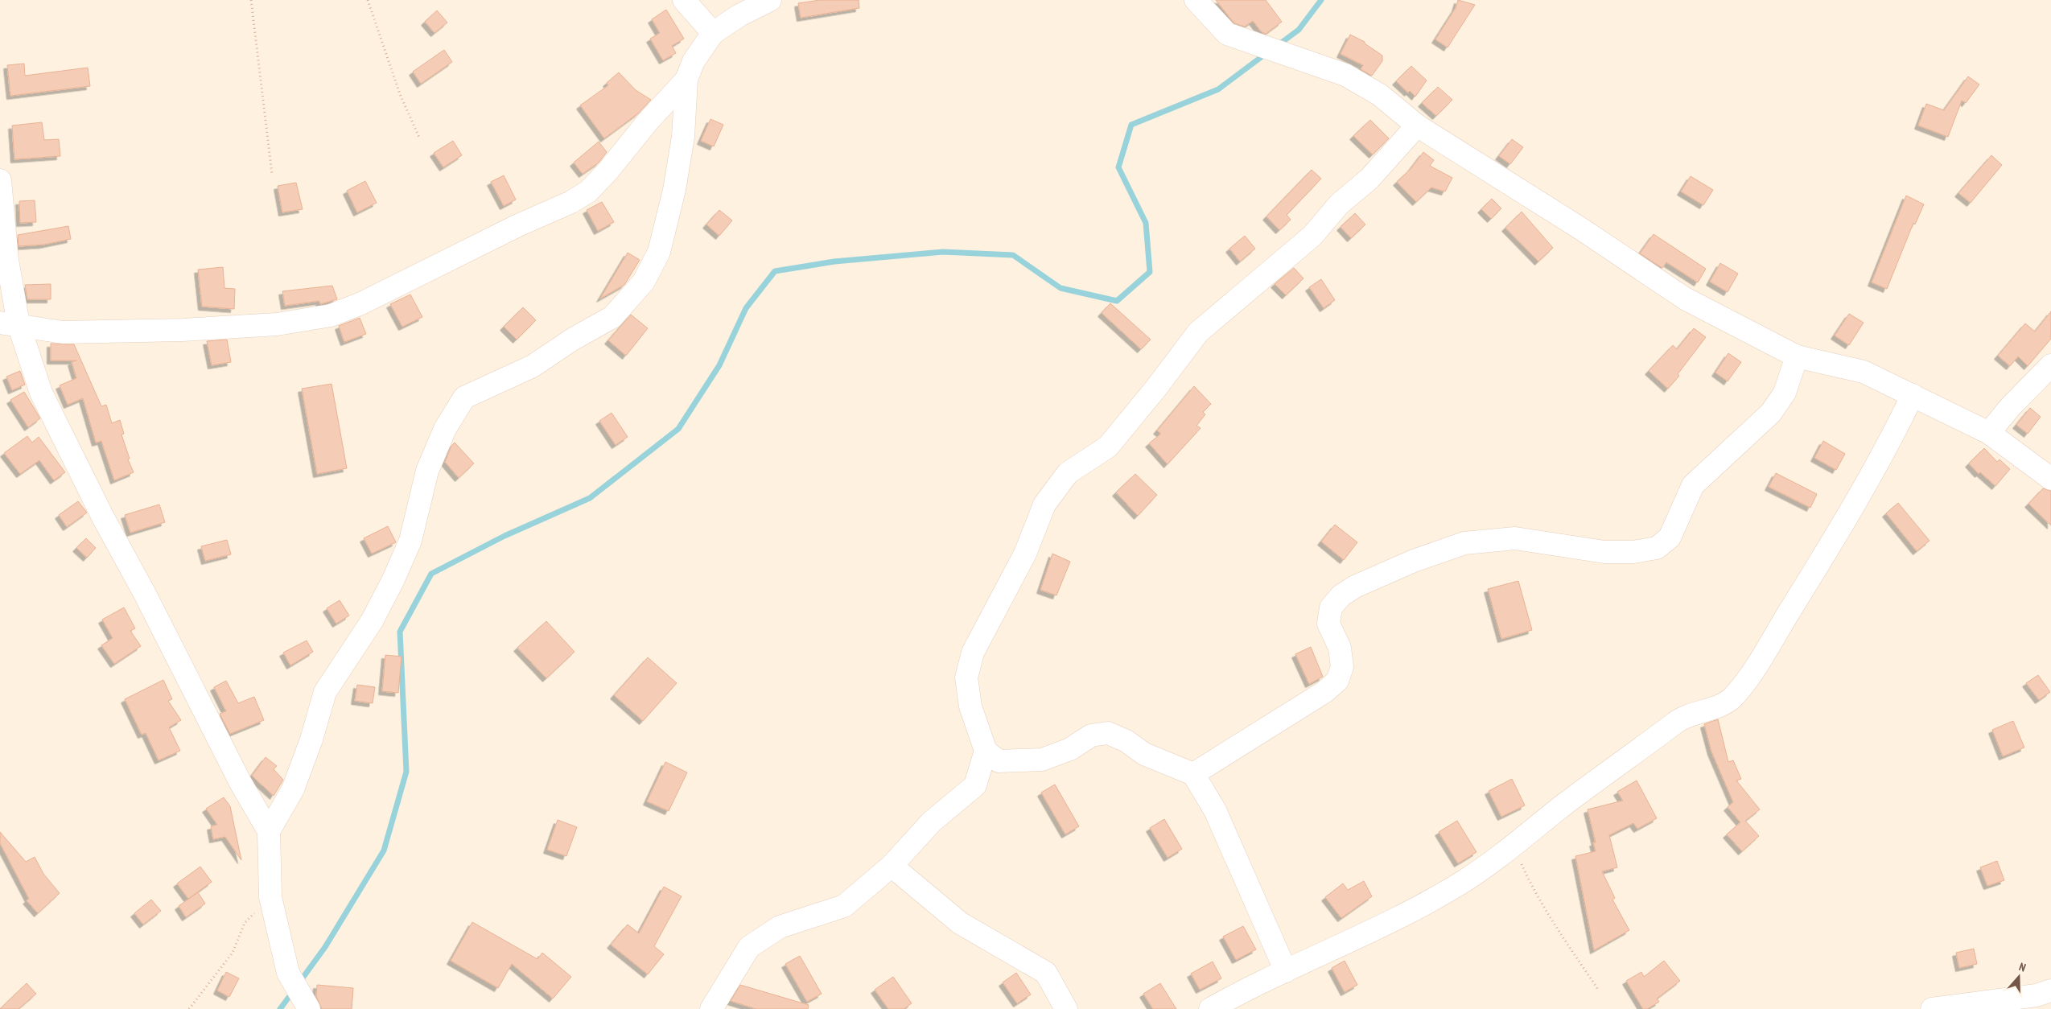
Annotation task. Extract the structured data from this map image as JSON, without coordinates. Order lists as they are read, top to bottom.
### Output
{
  "north": "top"
}
